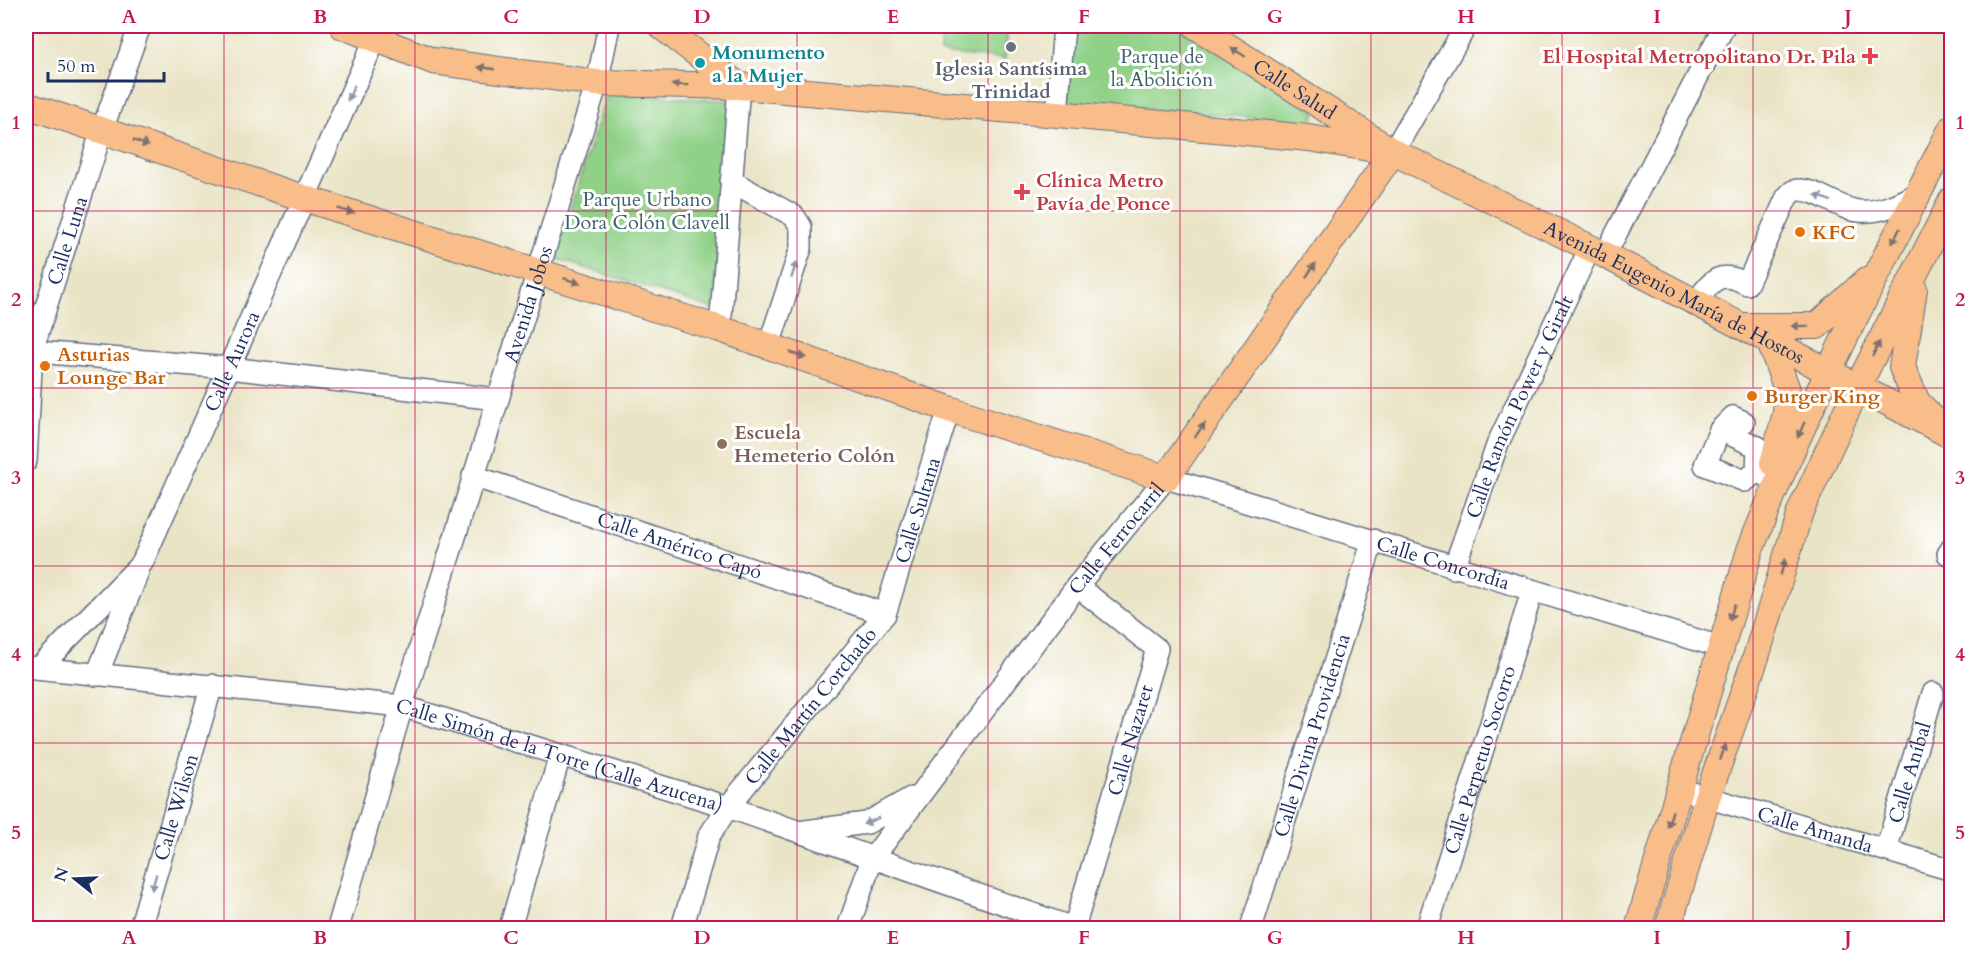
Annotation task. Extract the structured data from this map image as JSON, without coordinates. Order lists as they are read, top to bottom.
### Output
{
  "streets": {
    "main road": ["Calle Salud", "Avenida Eugenio María de Hostos", "Calle Ferrocarril"],
    "street": [
      "Calle Luna",
      "Avenida Jobos",
      "Calle Aurora",
      "Calle Ramón Power y Giralt",
      "Calle Sultana",
      "Calle Américo Capó",
      "Calle Concordia",
      "Calle Martín Corchado",
      "Calle Divina Providencia",
      "Calle Nazaret",
      "Calle Simón de la Torre (Calle Azucena)",
      "Calle Perpetuo Socorro",
      "Calle Aníbal",
      "Calle Wilson",
      "Calle Amanda"
    ]
  },
  "crossings": [
    ["Calle Salud", "Avenida Eugenio María de Hostos"],
    ["Calle Salud", "Calle Ferrocarril"],
    ["Avenida Eugenio María de Hostos", "Calle Ramón Power y Giralt"],
    ["Avenida Eugenio María de Hostos", "Calle Ferrocarril"],
    ["Avenida Jobos", "Calle Américo Capó"],
    ["Avenida Jobos", "Calle Simón de la Torre (Calle Azucena)"],
    ["Calle Aurora", "Calle Simón de la Torre (Calle Azucena)"],
    ["Calle Ramón Power y Giralt", "Calle Concordia"],
    ["Calle Sultana", "Calle Américo Capó"],
    ["Calle Sultana", "Calle Martín Corchado"],
    ["Calle Ferrocarril", "Calle Concordia"],
    ["Calle Ferrocarril", "Calle Nazaret"],
    ["Calle Ferrocarril", "Calle Simón de la Torre (Calle Azucena)"],
    ["Calle Américo Capó", "Calle Martín Corchado"],
    ["Calle Concordia", "Calle Divina Providencia"],
    ["Calle Concordia", "Calle Perpetuo Socorro"],
    ["Calle Martín Corchado", "Calle Simón de la Torre (Calle Azucena)"],
    ["Calle Nazaret", "Calle Simón de la Torre (Calle Azucena)"],
    ["Calle Simón de la Torre (Calle Azucena)", "Calle Wilson"],
    ["Calle Aníbal", "Calle Amanda"]
  ],
  "one_way": ["Calle Salud", "Calle Ferrocarril", "Calle Wilson"],
  "parks": ["Parque de la Abolición", "Parque Urbano Dora Colón Clavell"],
  "places": {
    "other": [
      "Iglesia Santísima Trinidad",
      "Monumento a la Mujer",
      "KFC",
      "Asturias Lounge Bar",
      "Burger King",
      "Escuela Hemeterio Colón"
    ],
    "health": ["El Hospital Metropolitano Dr. Pila", "Clínica Metro Pavía de Ponce"]
  },
  "scale_bar": "50 m",
  "north": "left",
  "grid": {
    "columns": [
      "A",
      "B",
      "C",
      "D",
      "E",
      "F",
      "G",
      "H",
      "I",
      "J"
    ],
    "rows": [
      "1",
      "2",
      "3",
      "4",
      "5"
    ]
  }
}
